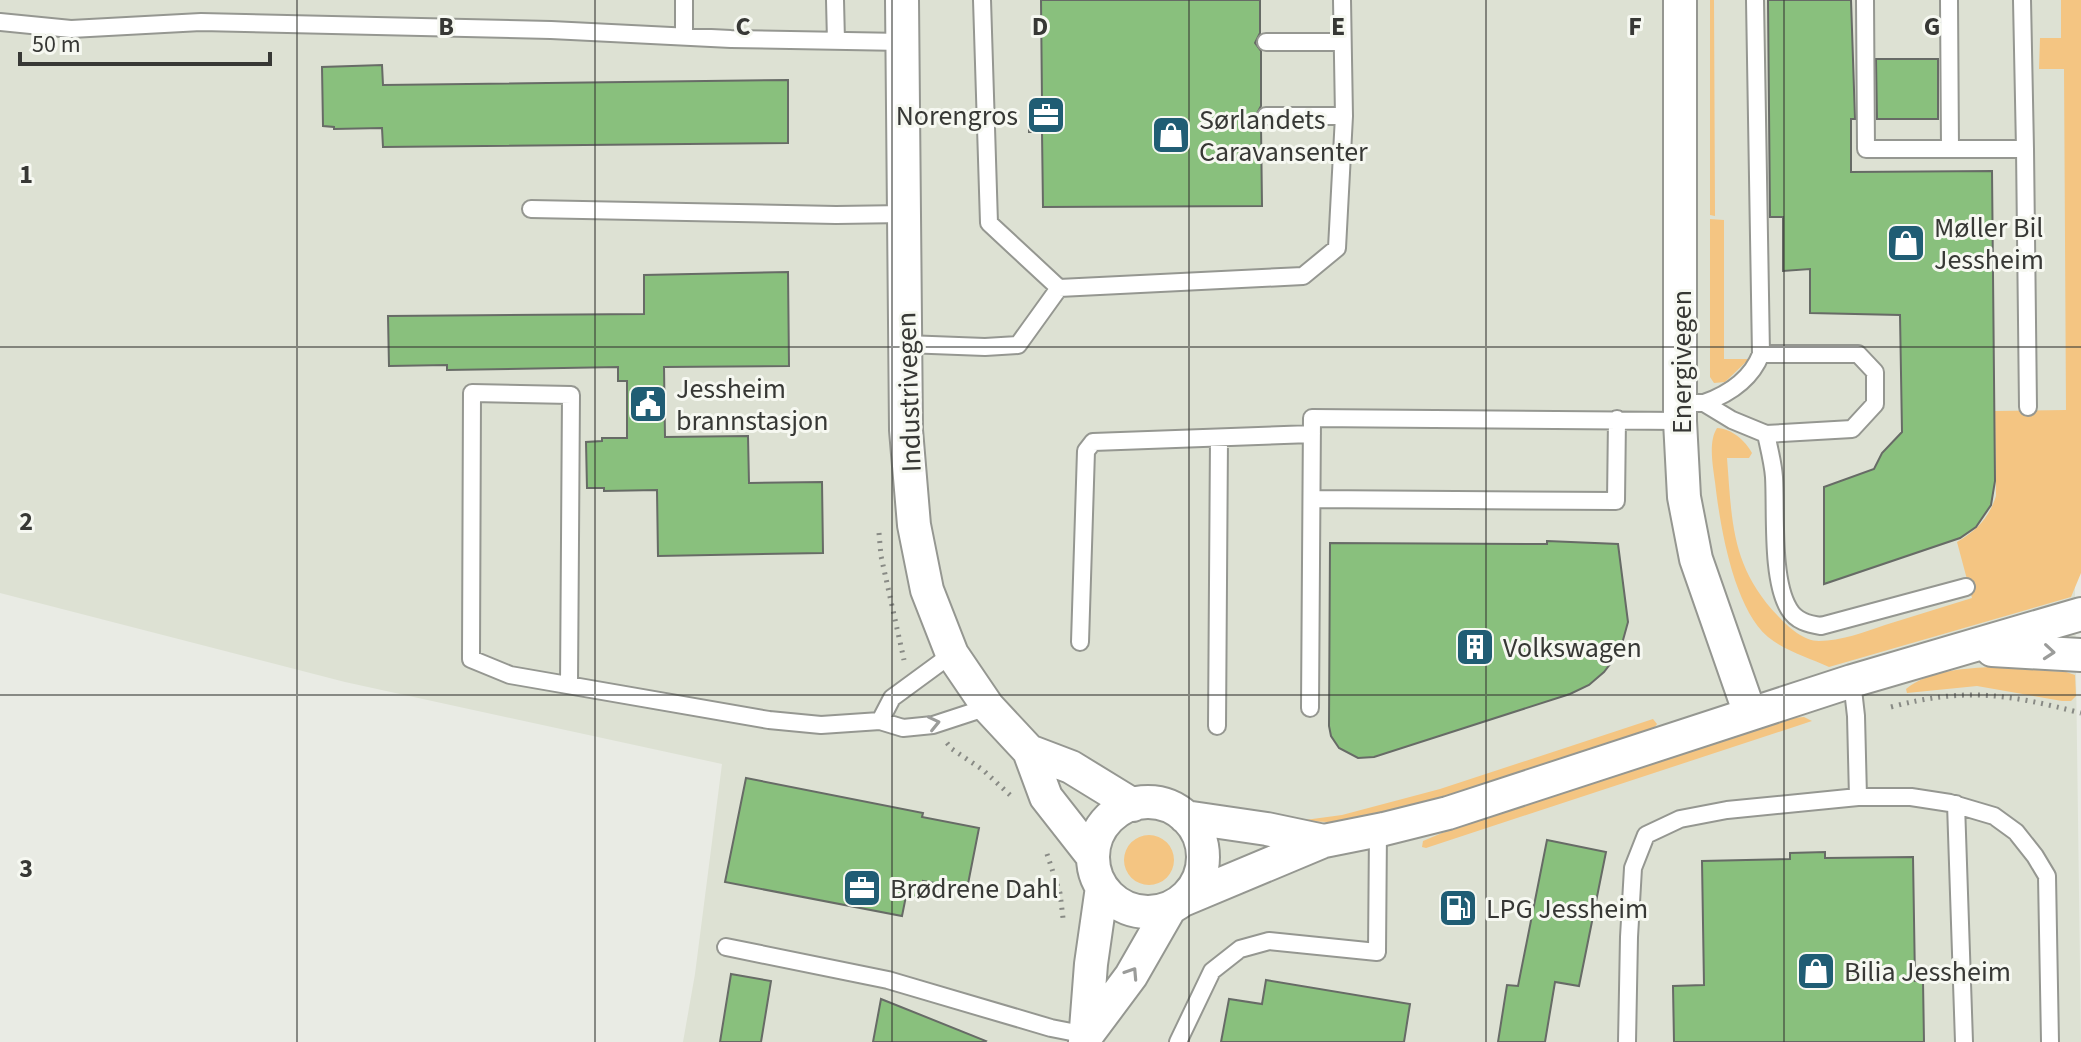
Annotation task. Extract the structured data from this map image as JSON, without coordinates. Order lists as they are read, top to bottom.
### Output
{
  "streets": {
    "street": ["Energivegen", "Industrivegen"]
  },
  "places": {
    "office": ["Norengros", "Brødrene Dahl"],
    "shop": ["Sørlandets Caravansenter", "Møller Bil Jessheim", "Bilia Jessheim"],
    "public building": ["Jessheim brannstasjon"],
    "building": ["Volkswagen"],
    "fuel station": ["LPG Jessheim"]
  },
  "scale_bar": "50 m",
  "grid": {
    "columns": [
      "B",
      "C",
      "D",
      "E",
      "F",
      "G"
    ],
    "rows": ["1", "2", "3"]
  }
}
